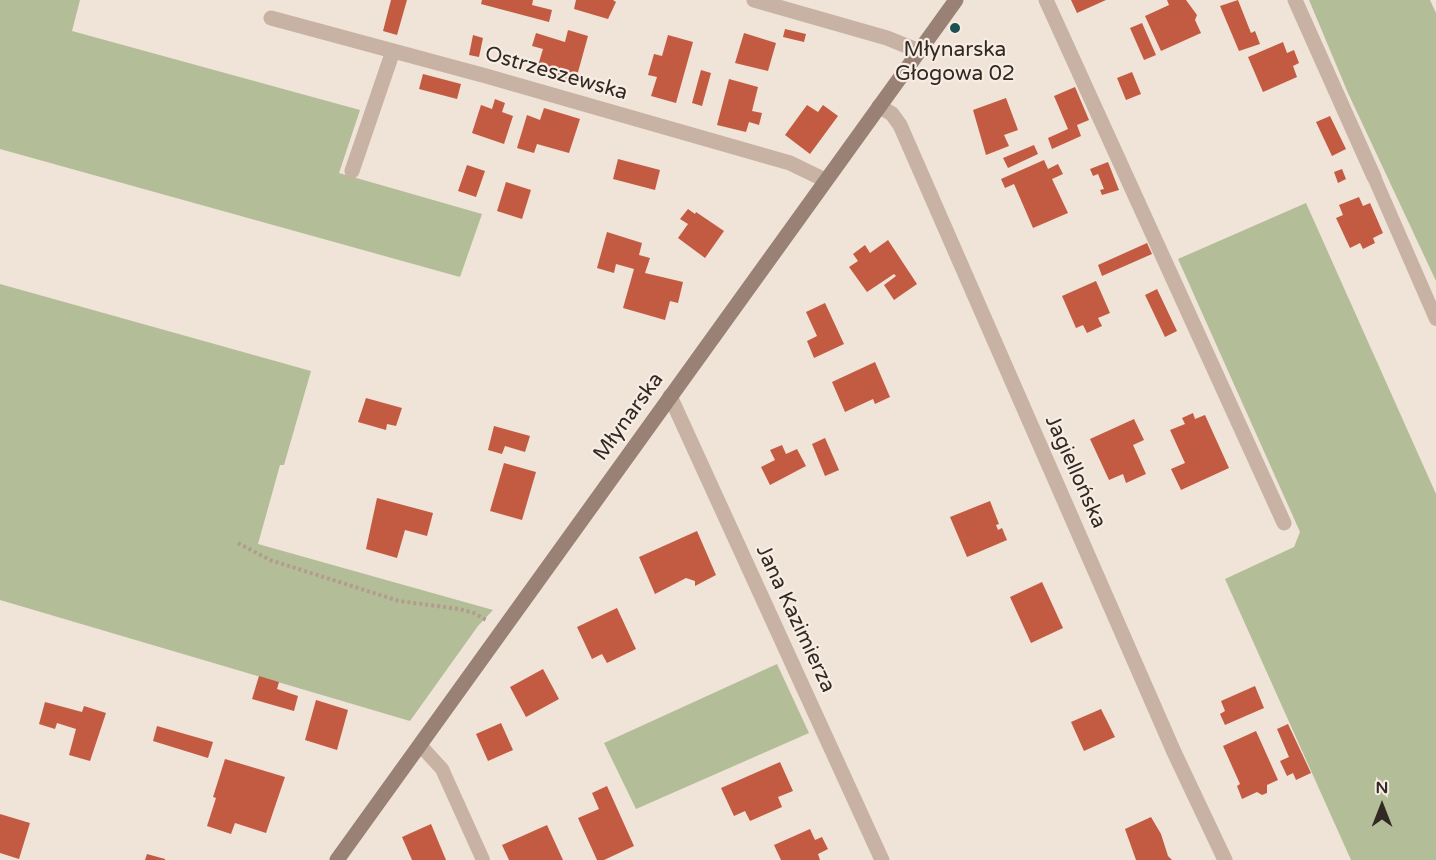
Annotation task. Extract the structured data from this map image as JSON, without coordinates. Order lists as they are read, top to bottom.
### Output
{
  "streets": {
    "street": [
      "Ostrzeszewska",
      "Młynarska",
      "Jagiellońska",
      "Jana Kazimierza"
    ]
  },
  "crossings": [
    ["Ostrzeszewska", "Młynarska"],
    ["Młynarska", "Jagiellońska"],
    ["Młynarska", "Jana Kazimierza"]
  ],
  "places": ["Młynarska Głogowa 02"],
  "north": "top"
}
